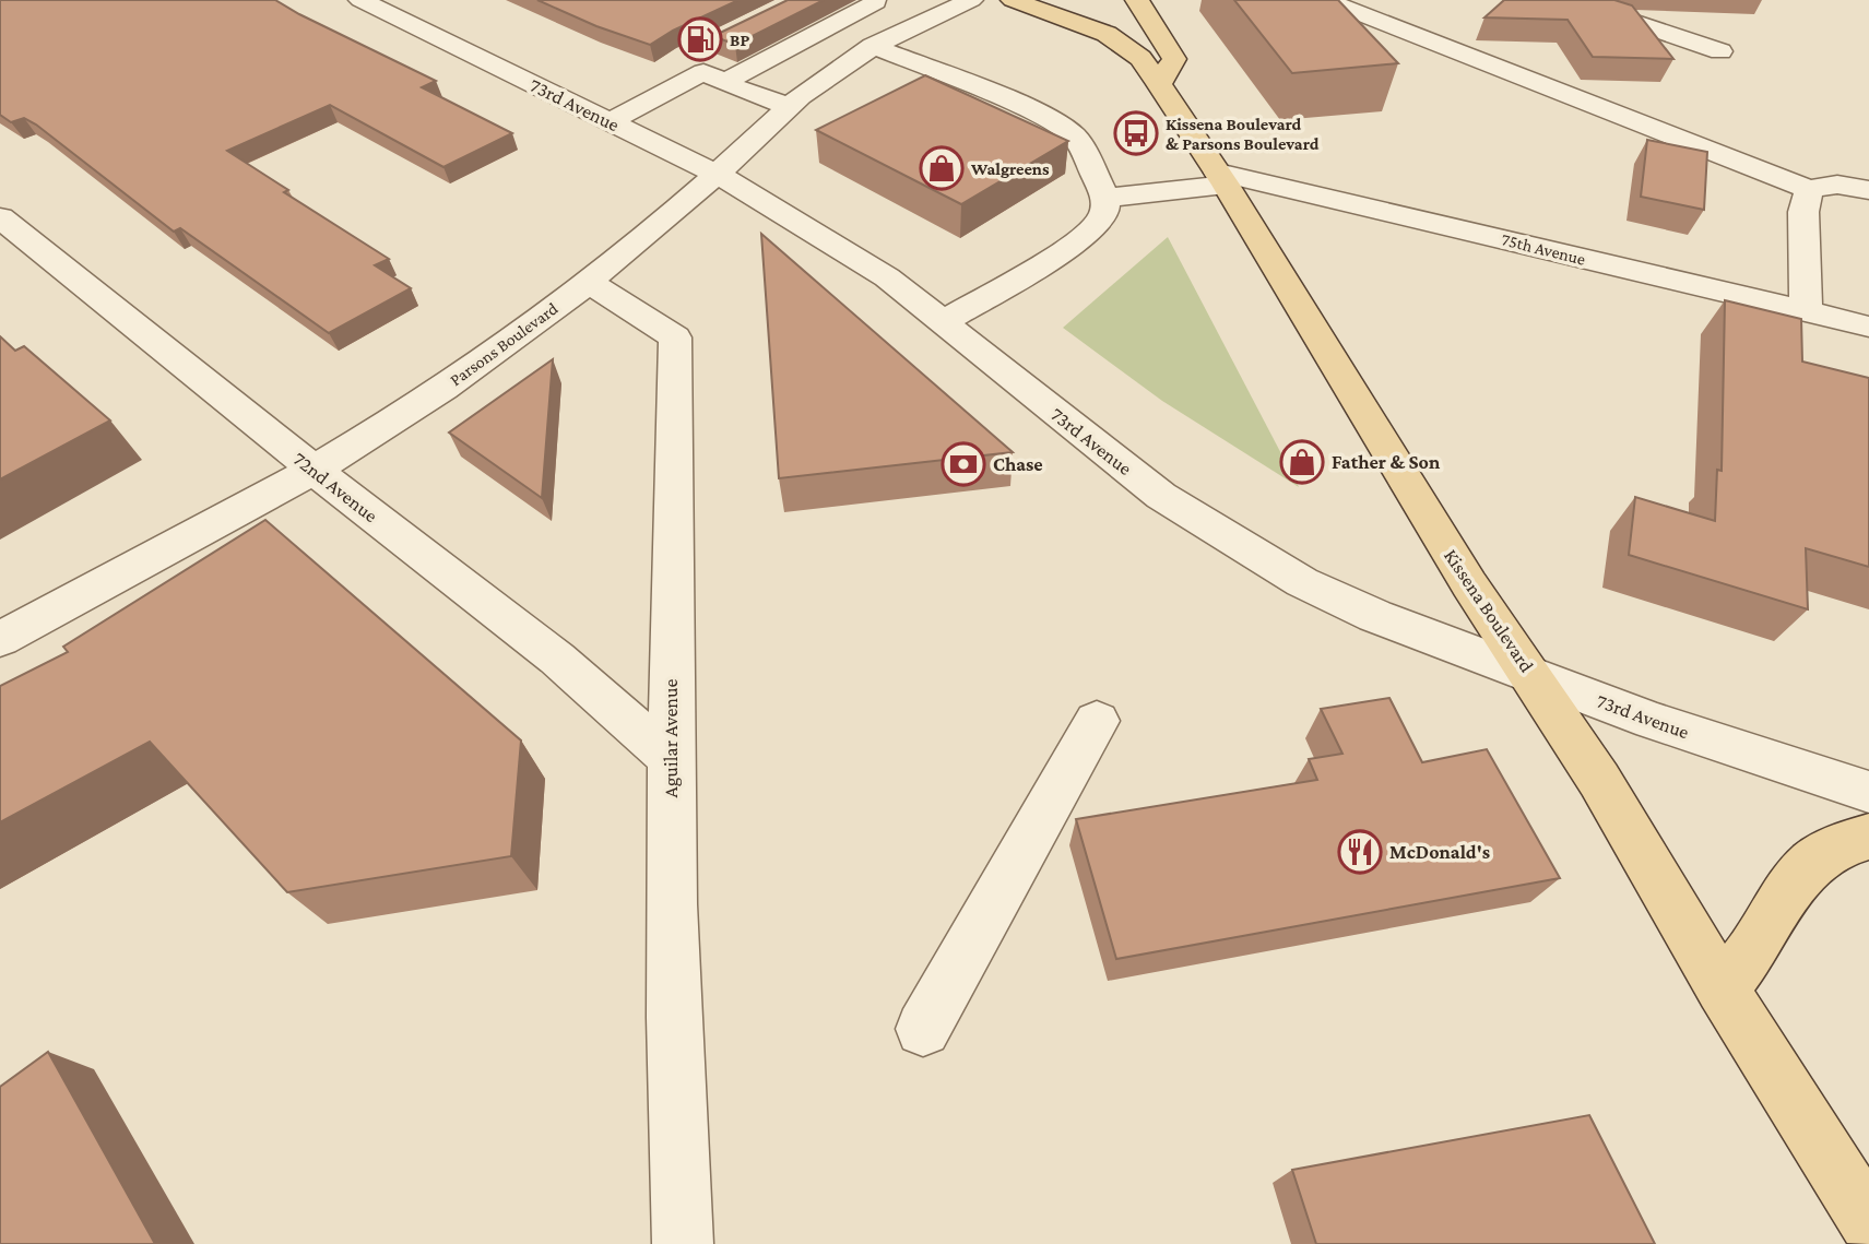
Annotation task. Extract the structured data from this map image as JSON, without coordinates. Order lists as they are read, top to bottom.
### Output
{
  "streets": {
    "main road": ["Kissena Boulevard"],
    "street": [
      "73rd Avenue",
      "75th Avenue",
      "Parsons Boulevard",
      "72nd Avenue",
      "Aguilar Avenue"
    ]
  },
  "crossings": [
    ["73rd Avenue", "Parsons Boulevard"],
    ["73rd Avenue", "Kissena Boulevard"],
    ["75th Avenue", "Kissena Boulevard"],
    ["Parsons Boulevard", "72nd Avenue"],
    ["Parsons Boulevard", "Aguilar Avenue"],
    ["72nd Avenue", "Aguilar Avenue"]
  ],
  "places": {
    "fuel station": ["BP"],
    "bus stop": ["Kissena Boulevard & Parsons Boulevard"],
    "shop": ["Walgreens", "Father & Son"],
    "bank": ["Chase"],
    "restaurant": ["McDonald's"]
  }
}
